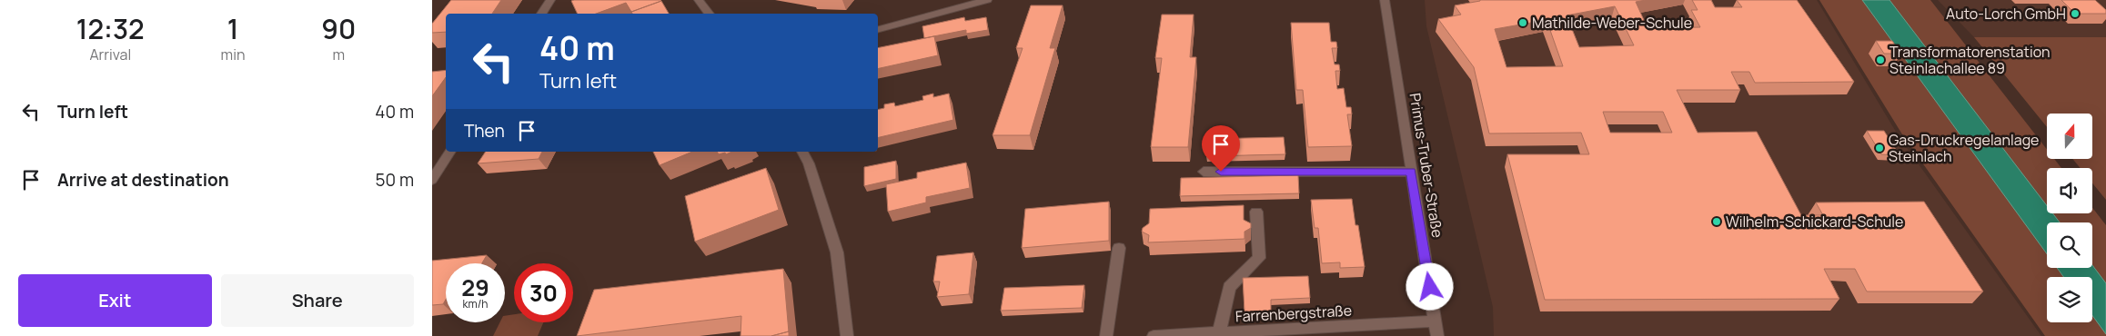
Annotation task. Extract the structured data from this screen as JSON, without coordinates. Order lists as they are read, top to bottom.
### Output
{
  "streets": {
    "street": ["Primus-Truber-Straße", "Farrenbergstraße"]
  },
  "crossings": [
    ["Primus-Truber-Straße", "Farrenbergstraße"]
  ],
  "places": [
    "Auto-Lorch GmbH",
    "Mathilde-Weber-Schule",
    "Transformatorenstation Steinlachallee 89",
    "Gas-Druckregelanlage Steinlach",
    "Wilhelm-Schickard-Schule"
  ],
  "north": "top",
  "page": {
    "eta": [
      "12:32",
      "Arrival",
      "1",
      "min",
      "90",
      "m"
    ],
    "turn": ["40 m", "Turn left"],
    "list": [
      {
        "name": "Turn left",
        "value": "40 m"
      },
      {
        "name": "Arrive at destination",
        "value": "50 m"
      }
    ],
    "then": "Then",
    "speed": "29 km/h",
    "limit": "30",
    "buttons": ["Exit", "Share"]
  }
}
